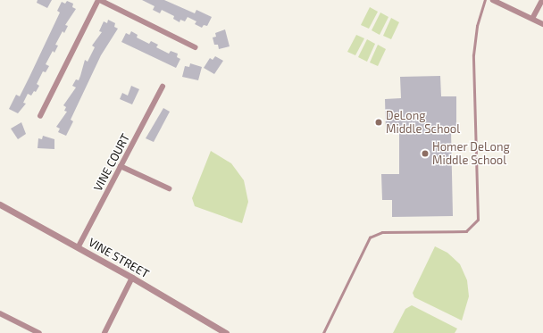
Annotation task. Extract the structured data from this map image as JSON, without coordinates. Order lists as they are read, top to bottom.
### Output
{
  "streets": {
    "street": ["VINE COURT", "VINE STREET"]
  },
  "crossings": [
    ["VINE COURT", "VINE STREET"]
  ],
  "places": ["DeLong Middle School", "Homer DeLong Middle School"]
}
